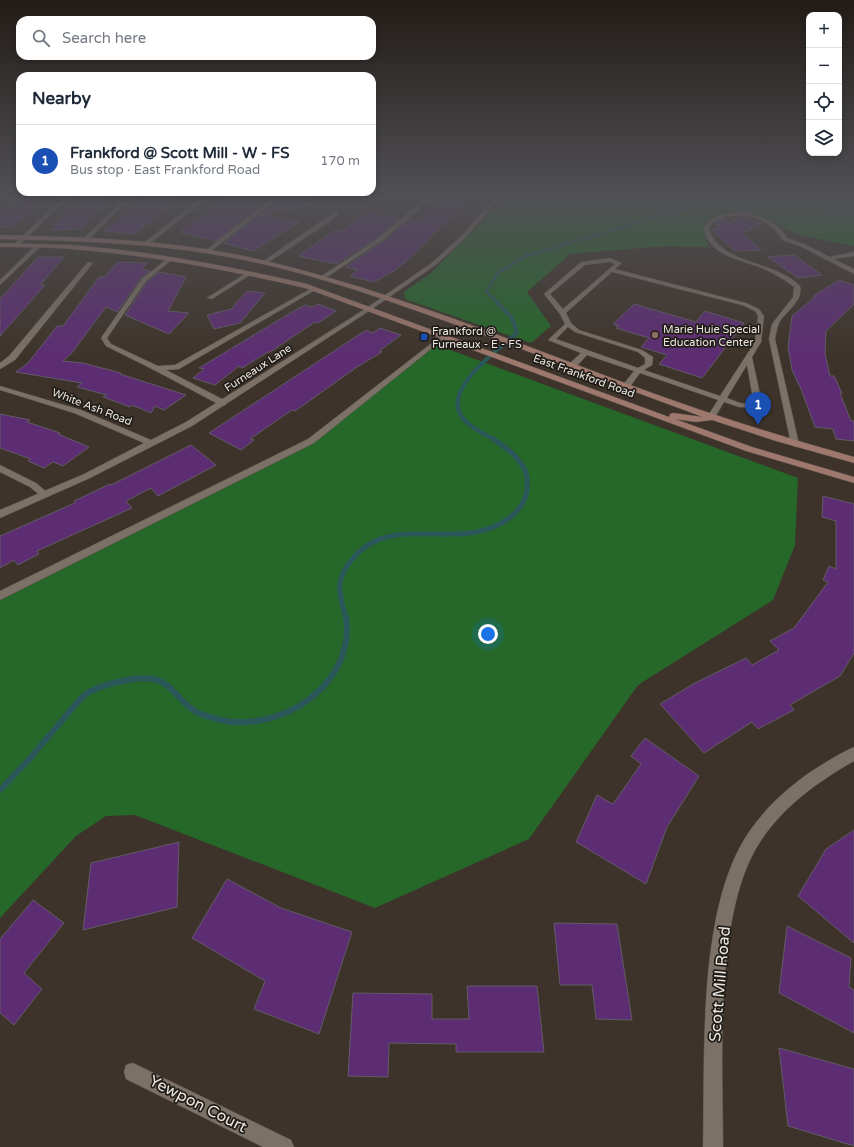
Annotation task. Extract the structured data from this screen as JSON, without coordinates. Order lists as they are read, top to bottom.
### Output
{
  "streets": {
    "main road": ["East Frankford Road"],
    "street": [
      "Furneaux Lane",
      "White Ash Road",
      "Scott Mill Road",
      "Yewpon Court"
    ]
  },
  "crossings": [
    ["Furneaux Lane", "East Frankford Road"],
    ["Furneaux Lane", "White Ash Road"]
  ],
  "places": {
    "other": ["Marie Huie Special Education Center"],
    "transit": ["Frankford @ Furneaux - E - FS"]
  },
  "page": {
    "map_buttons": ["+", "−"],
    "search": "Search here",
    "heading": "Nearby",
    "list": [
      {
        "mark": "1",
        "name": "Frankford @ Scott Mill - W - FS",
        "note": "Bus stop · East Frankford Road",
        "value": "170 m"
      }
    ],
    "pins": "1"
  }
}
